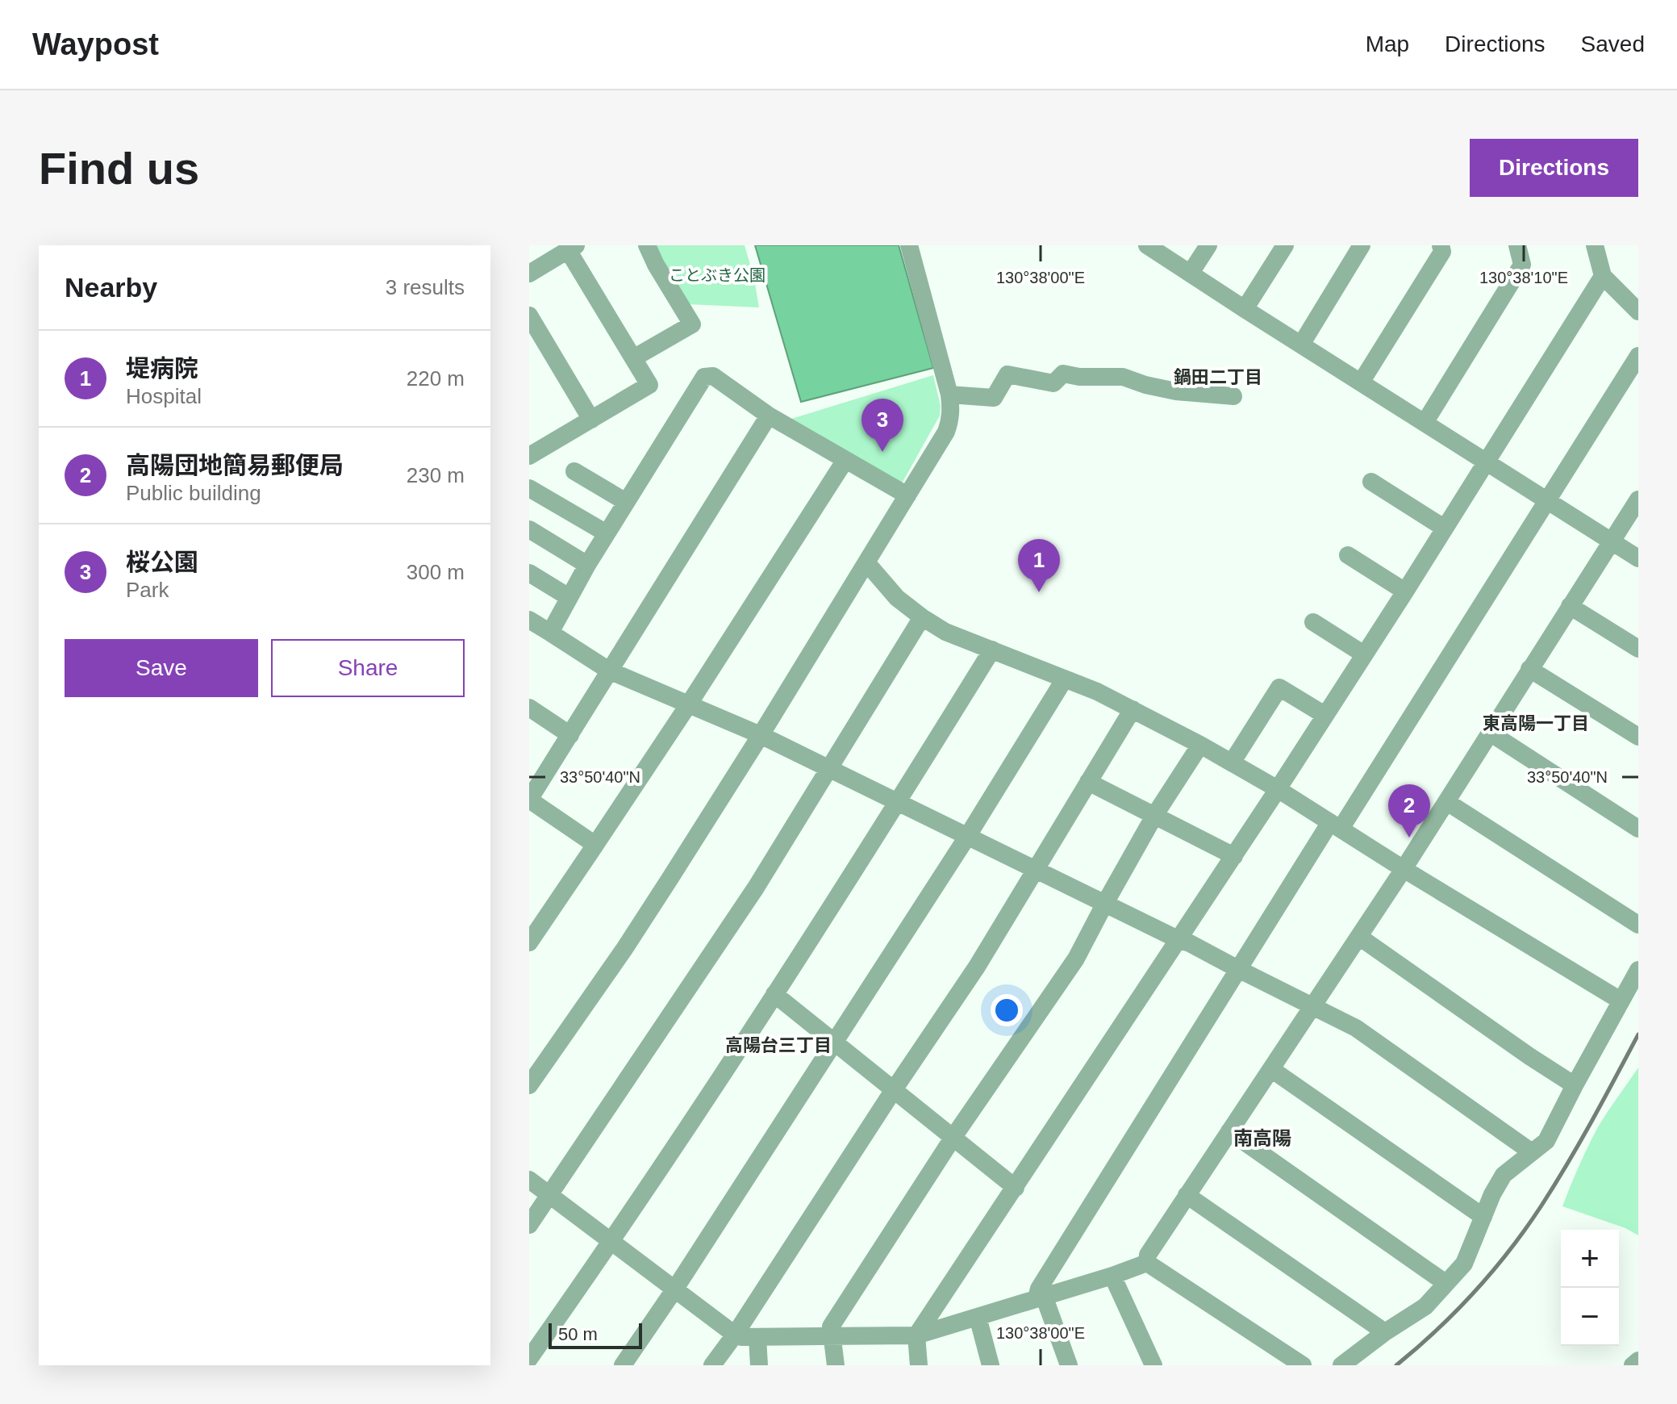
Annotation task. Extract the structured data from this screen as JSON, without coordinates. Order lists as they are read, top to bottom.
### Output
{
  "districts": [
    "鍋田二丁目",
    "東高陽一丁目",
    "高陽台三丁目",
    "南高陽"
  ],
  "parks": ["ことぶき公園"],
  "scale_bar": "50 m",
  "page": {
    "header": "Waypost",
    "nav": ["Map", "Directions", "Saved"],
    "buttons": [
      "Directions",
      ["Save", "Share"]
    ],
    "title": "Find us",
    "heading": ["Nearby", "3 results"],
    "list": [
      {
        "mark": "1",
        "name": "堤病院",
        "note": "Hospital",
        "value": "220 m"
      },
      {
        "mark": "2",
        "name": "高陽団地簡易郵便局",
        "note": "Public building",
        "value": "230 m"
      },
      {
        "mark": "3",
        "name": "桜公園",
        "note": "Park",
        "value": "300 m"
      }
    ],
    "pins": ["3", "1", "2"],
    "map_buttons": ["+", "−"],
    "scale": "50 m"
  },
  "coordinates": ["130°38'00\"E", "130°38'10\"E", "33°50'40\"N"]
}
